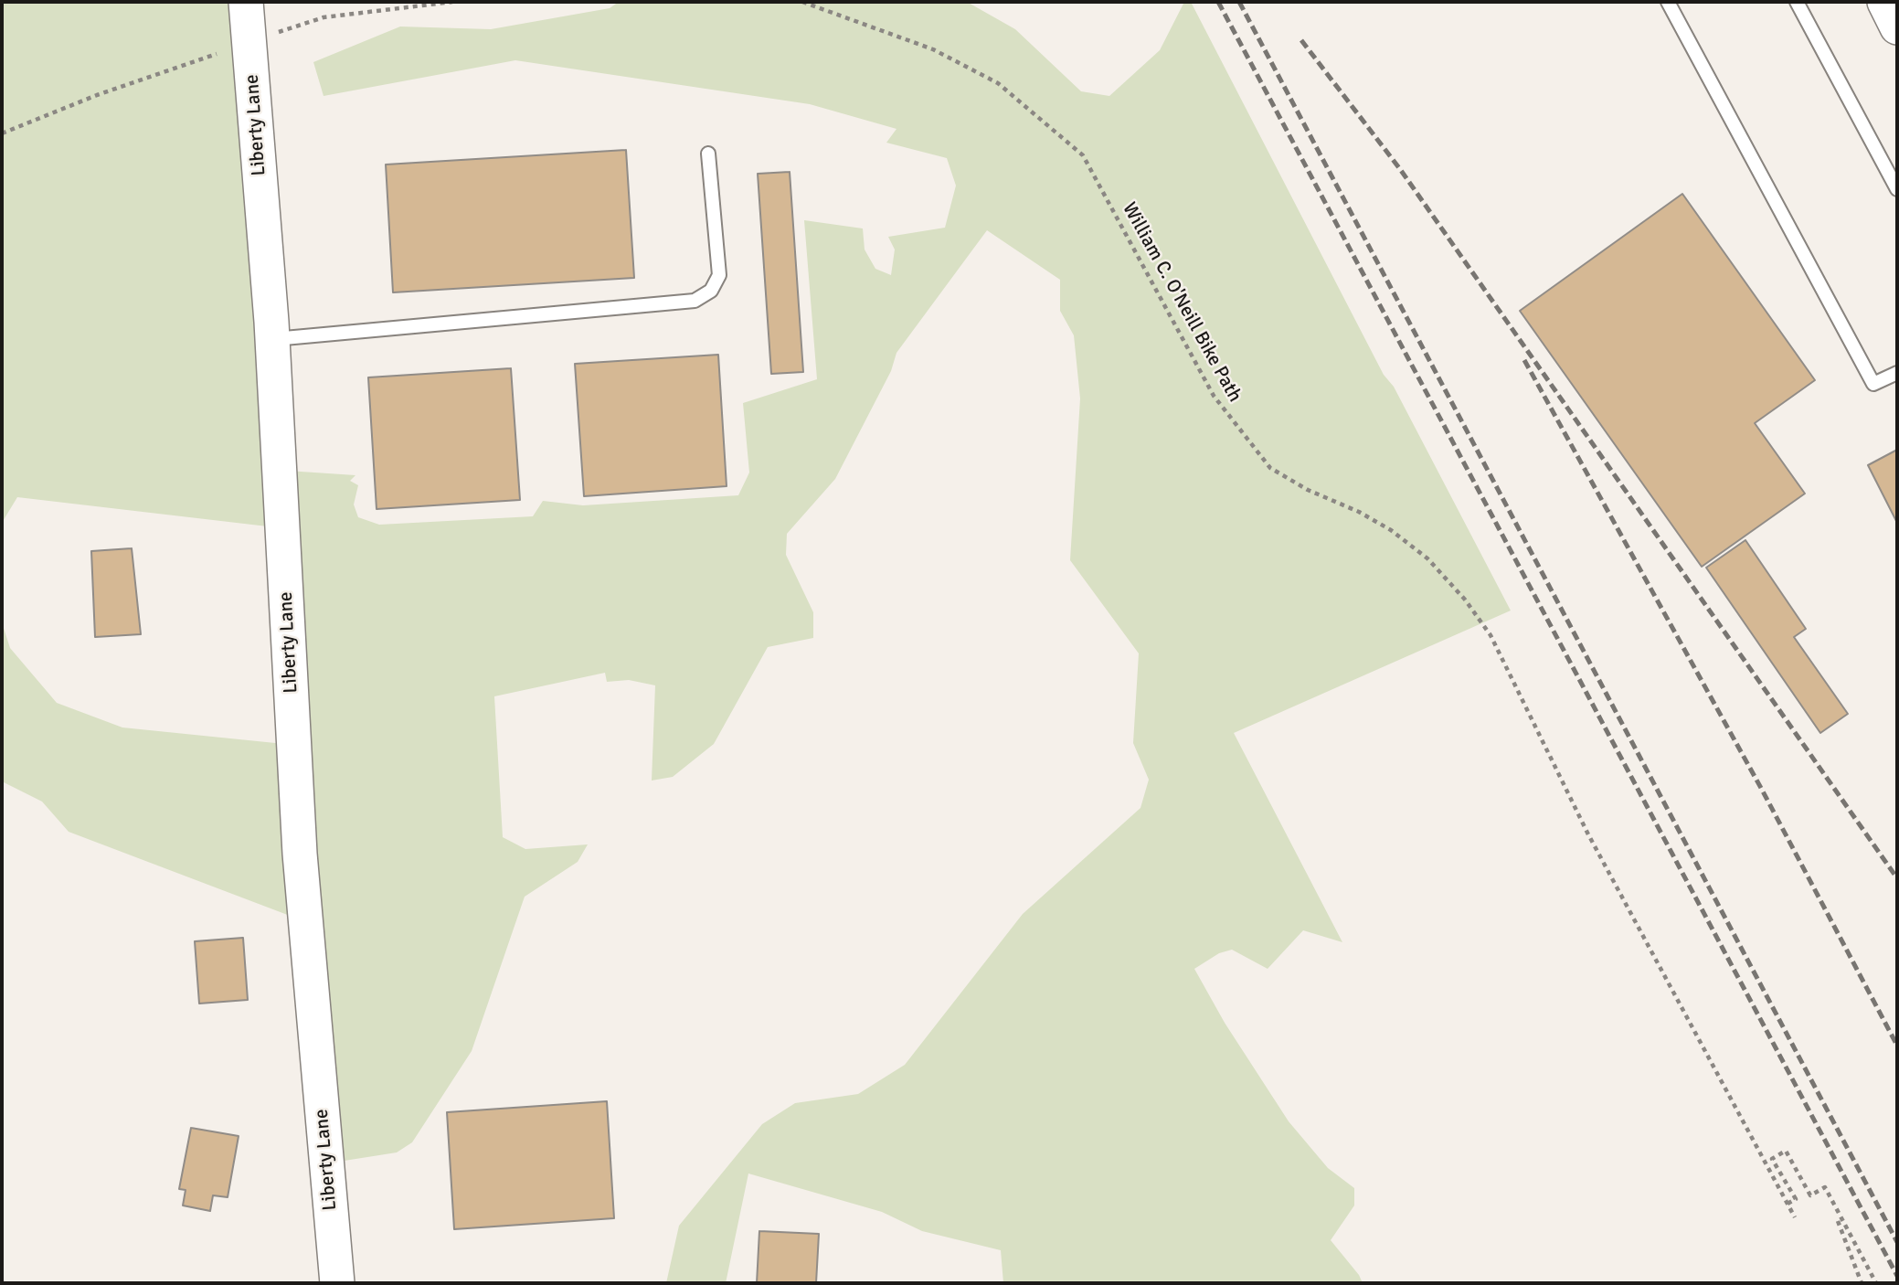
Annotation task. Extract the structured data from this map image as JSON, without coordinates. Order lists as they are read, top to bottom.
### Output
{
  "streets": {
    "street": ["Liberty Lane"],
    "path": ["William C. O'Neill Bike Path"]
  }
}
